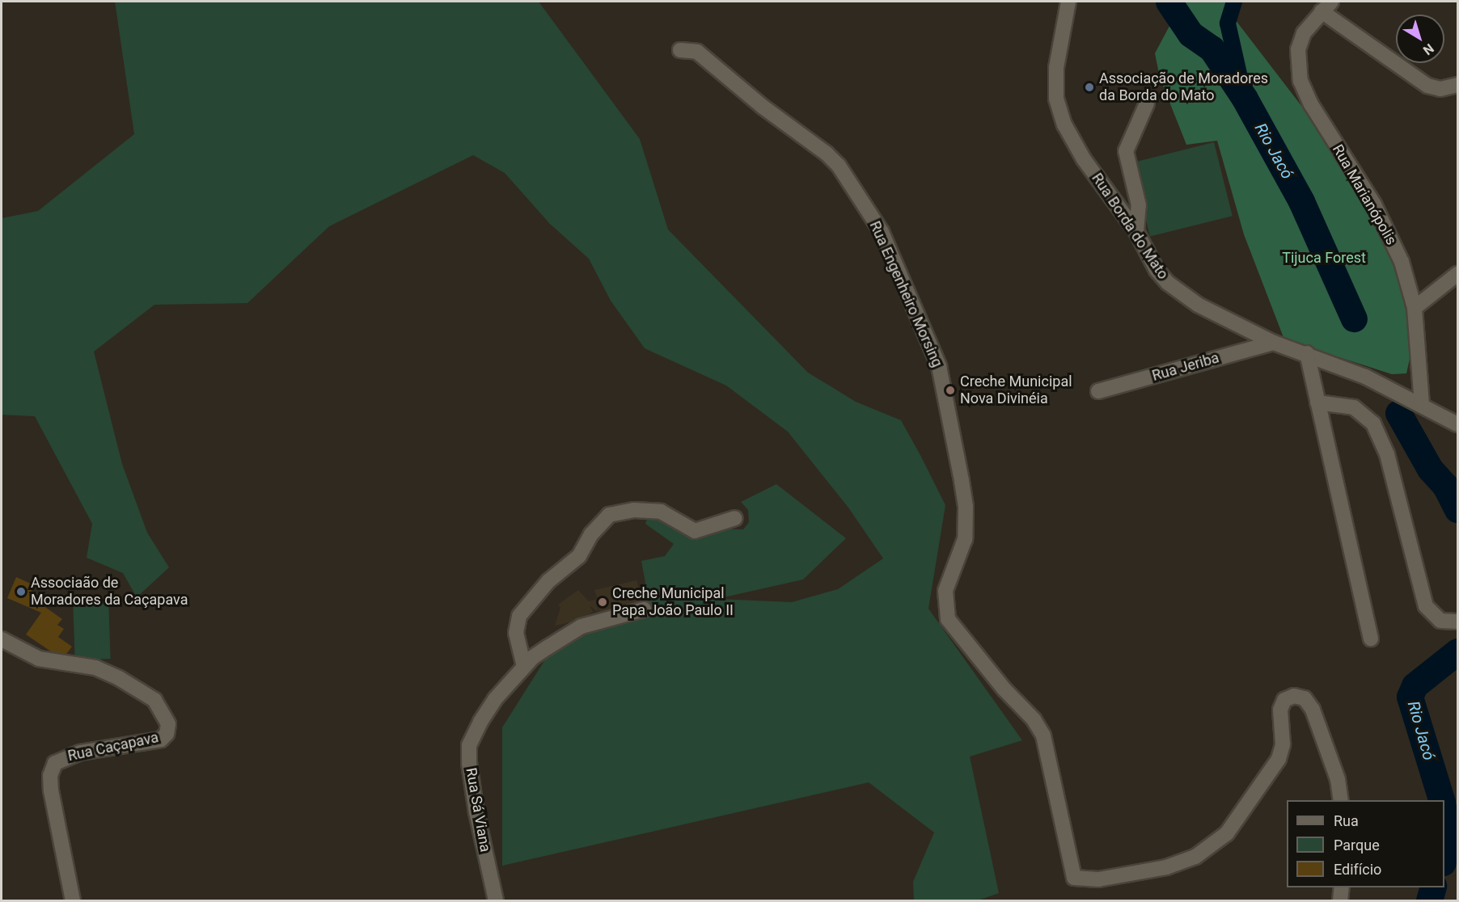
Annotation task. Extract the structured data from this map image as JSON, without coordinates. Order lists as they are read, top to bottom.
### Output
{
  "streets": {
    "street": [
      "Rua Marianópolis",
      "Rua Borda do Mato",
      "Rua Engenheiro Morsing",
      "Rua Jeriba",
      "Rua Caçapava",
      "Rua Sá Viana"
    ]
  },
  "crossings": [
    ["Rua Marianópolis", "Rua Borda do Mato"],
    ["Rua Borda do Mato", "Rua Jeriba"]
  ],
  "water": ["Rio Jacó"],
  "parks": ["Tijuca Forest"],
  "places": [
    "Associação de Moradores da Borda do Mato",
    "Creche Municipal Nova Divinéia",
    "Associaão de Moradores da Caçapava",
    "Creche Municipal Papa João Paulo II"
  ],
  "legend": ["Rua", "Parque", "Edifício"],
  "north": "bottom right"
}
